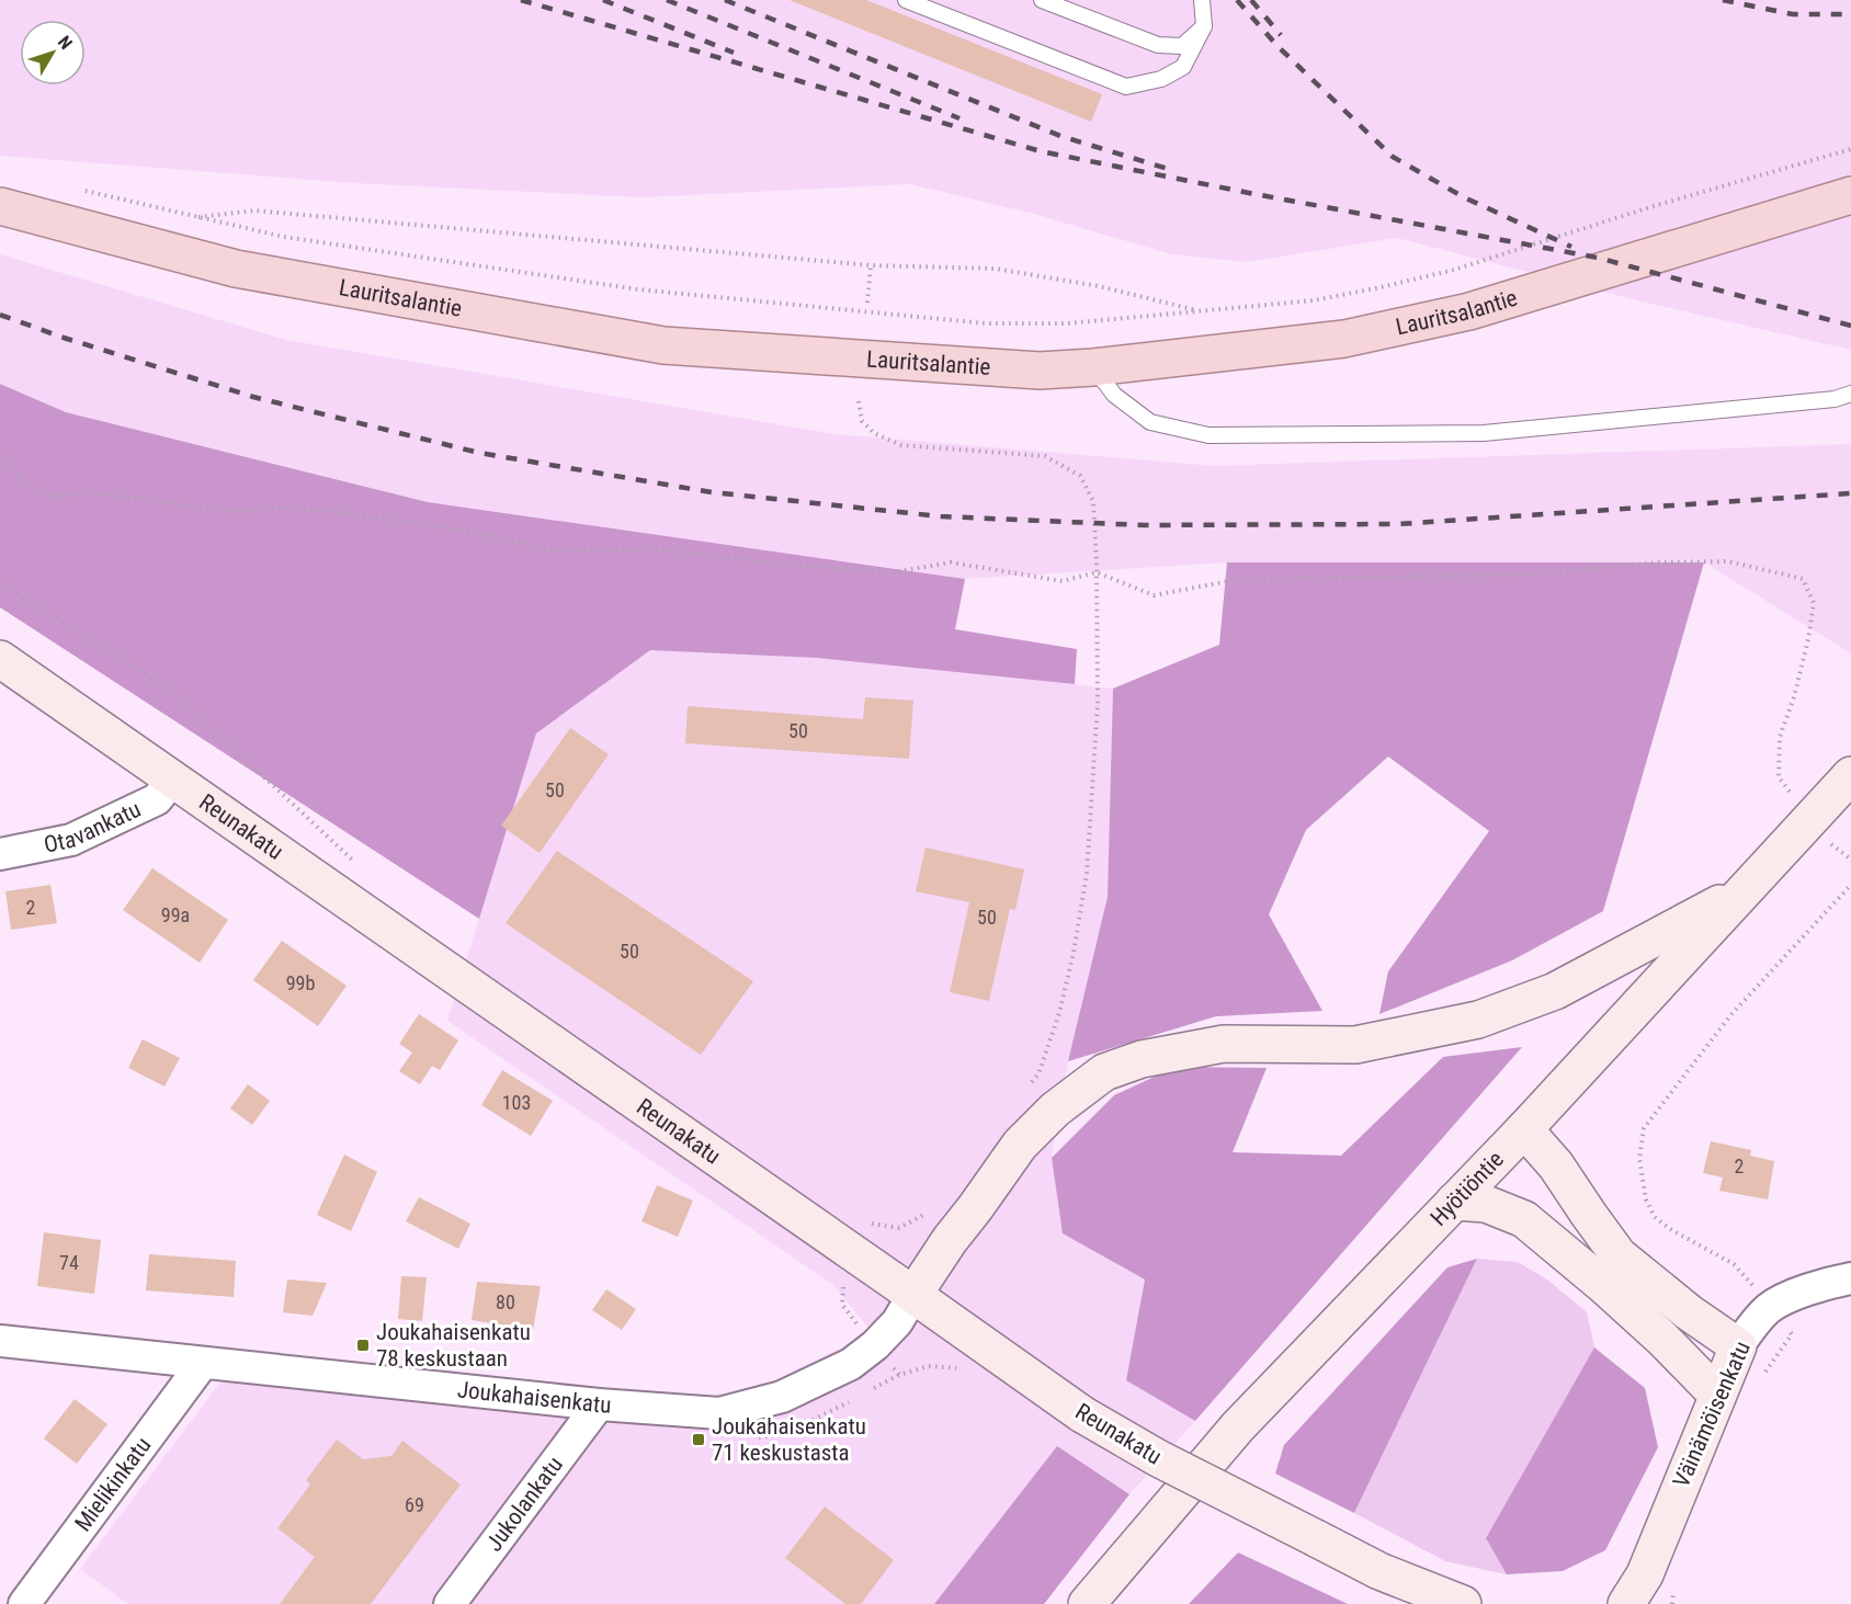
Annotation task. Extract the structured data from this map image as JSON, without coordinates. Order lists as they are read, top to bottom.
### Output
{
  "streets": {
    "main road": [
      "Lauritsalantie",
      "Reunakatu",
      "Hyötiöntie",
      "Väinämöisenkatu"
    ],
    "street": [
      "Otavankatu",
      "Joukahaisenkatu",
      "Mielikinkatu",
      "Jukolankatu"
    ]
  },
  "crossings": [
    ["Otavankatu", "Reunakatu"],
    ["Reunakatu", "Joukahaisenkatu"],
    ["Joukahaisenkatu", "Mielikinkatu"],
    ["Joukahaisenkatu", "Jukolankatu"]
  ],
  "places": {
    "transit": ["Joukahaisenkatu 78 keskustaan", "Joukahaisenkatu 71 keskustasta"]
  },
  "house_numbers": [
    "50",
    "50",
    "2",
    "99a",
    "50",
    "50",
    "99b",
    "103",
    "2",
    "74",
    "80",
    "69"
  ],
  "north": "top right"
}
